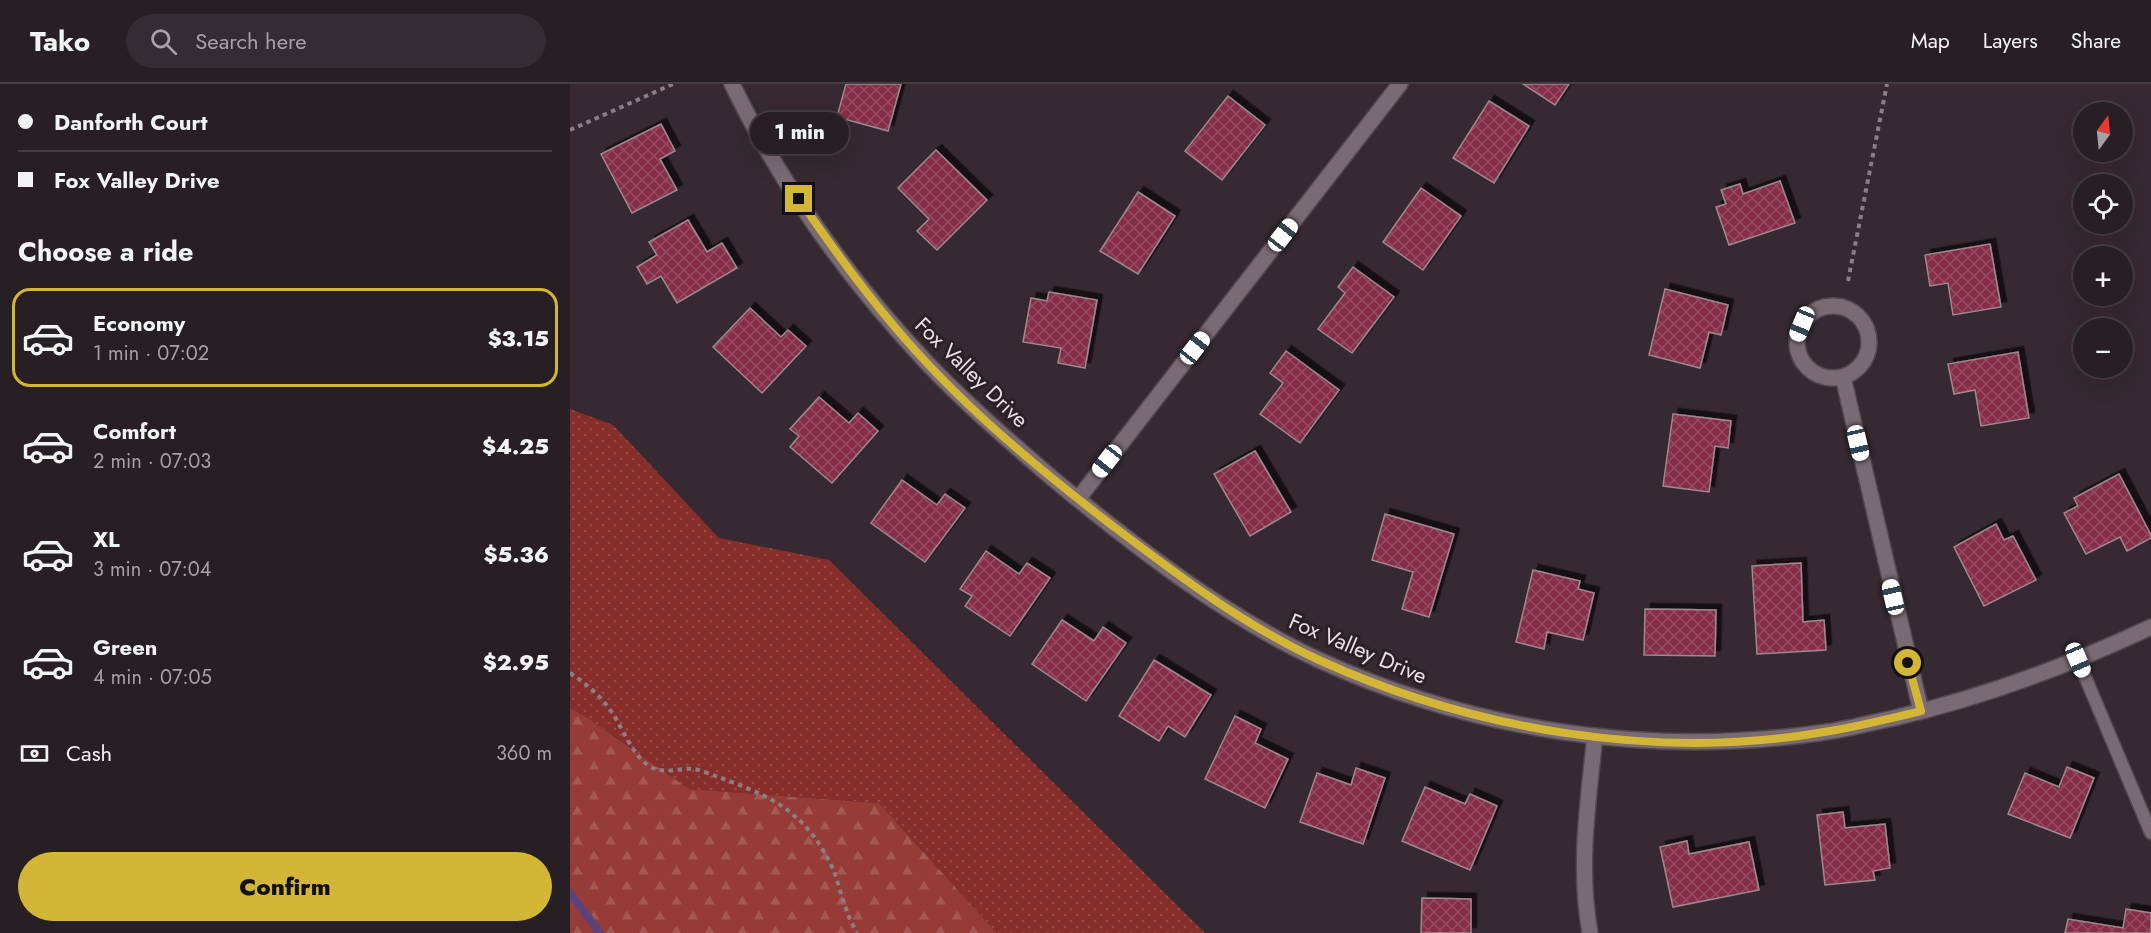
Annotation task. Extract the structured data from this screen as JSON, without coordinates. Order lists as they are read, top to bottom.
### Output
{
  "streets": {
    "street": ["Fox Valley Drive"]
  },
  "north": "top",
  "page": {
    "header": "Tako",
    "search": "Search here",
    "nav": ["Map", "Layers", "Share"],
    "banner": ["Danforth Court", "Fox Valley Drive"],
    "map_buttons": ["+", "−"],
    "bubble": "1 min",
    "heading": "Choose a ride",
    "list": [
      {
        "name": "Economy",
        "note": "1 min · 07:02",
        "value": "$3.15"
      },
      {
        "name": "Comfort",
        "note": "2 min · 07:03",
        "value": "$4.25"
      },
      {
        "name": "XL",
        "note": "3 min · 07:04",
        "value": "$5.36"
      },
      {
        "name": "Green",
        "note": "4 min · 07:05",
        "value": "$2.95"
      }
    ],
    "pay": ["Cash", "360 m"],
    "buttons": "Confirm"
  }
}
